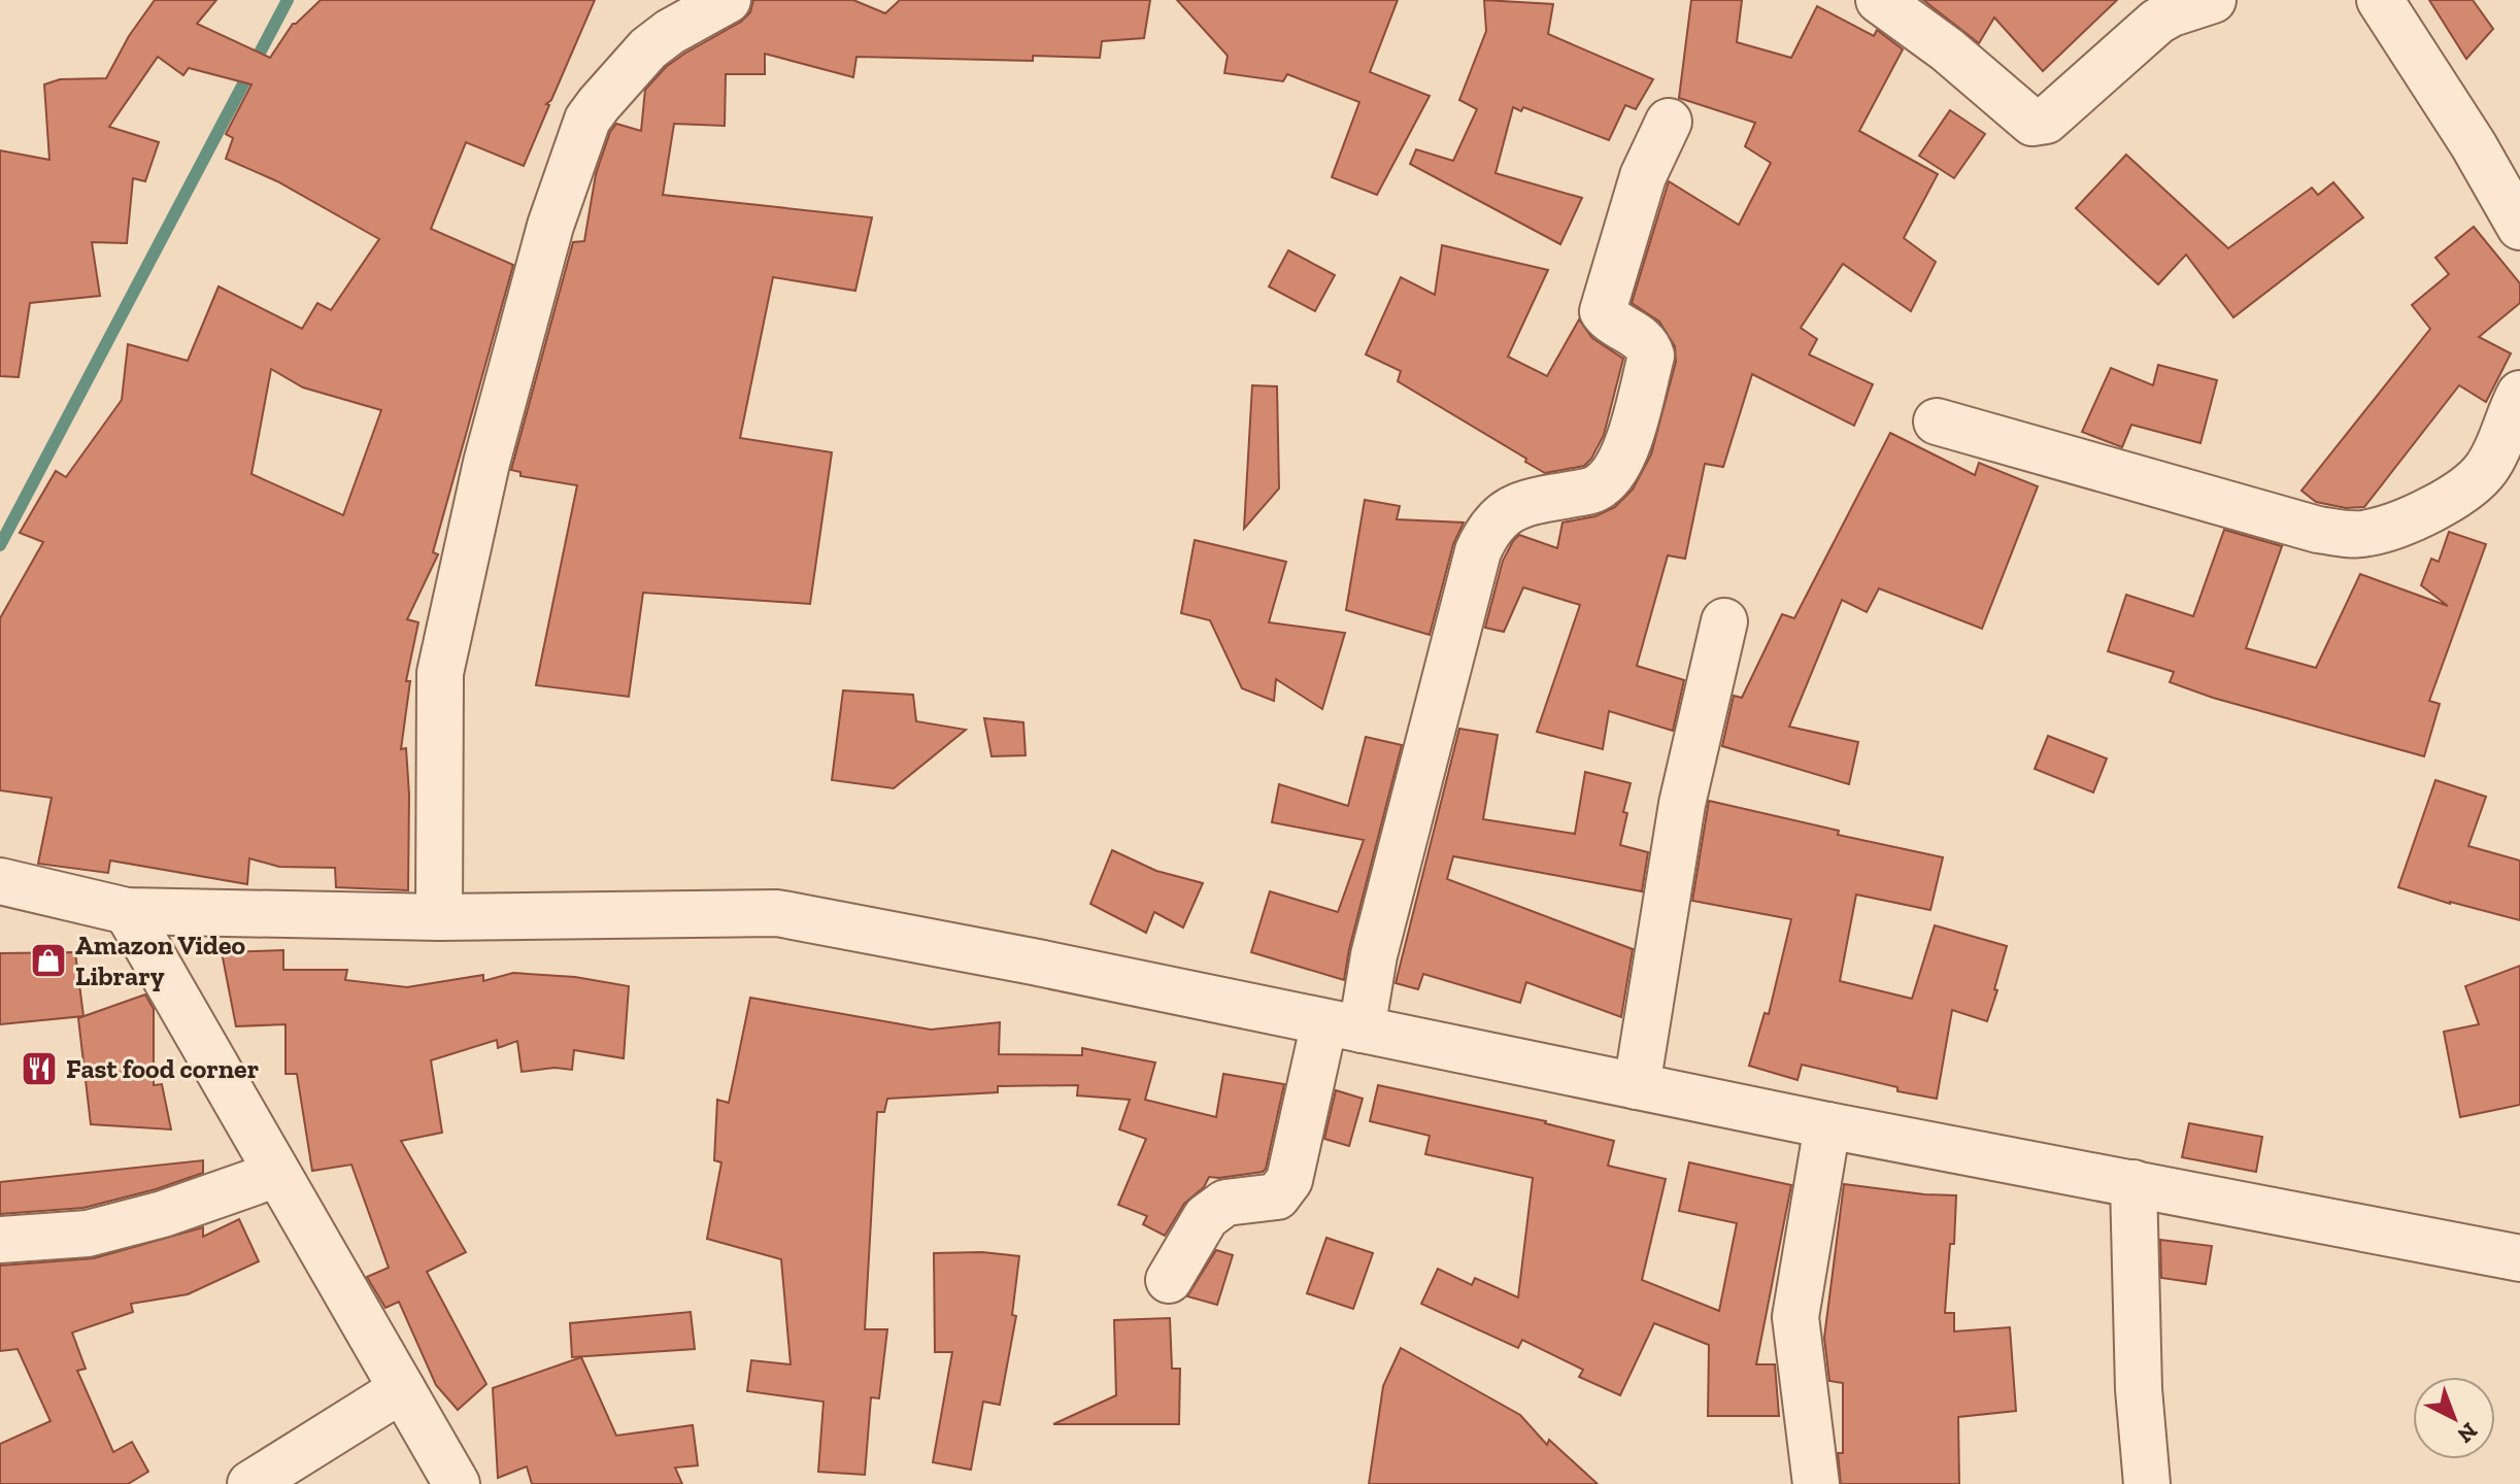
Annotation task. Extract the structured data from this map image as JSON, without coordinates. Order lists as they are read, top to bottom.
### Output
{
  "places": {
    "shop": ["Amazon Video Library"],
    "restaurant": ["Fast food corner"]
  },
  "north": "bottom right"
}
